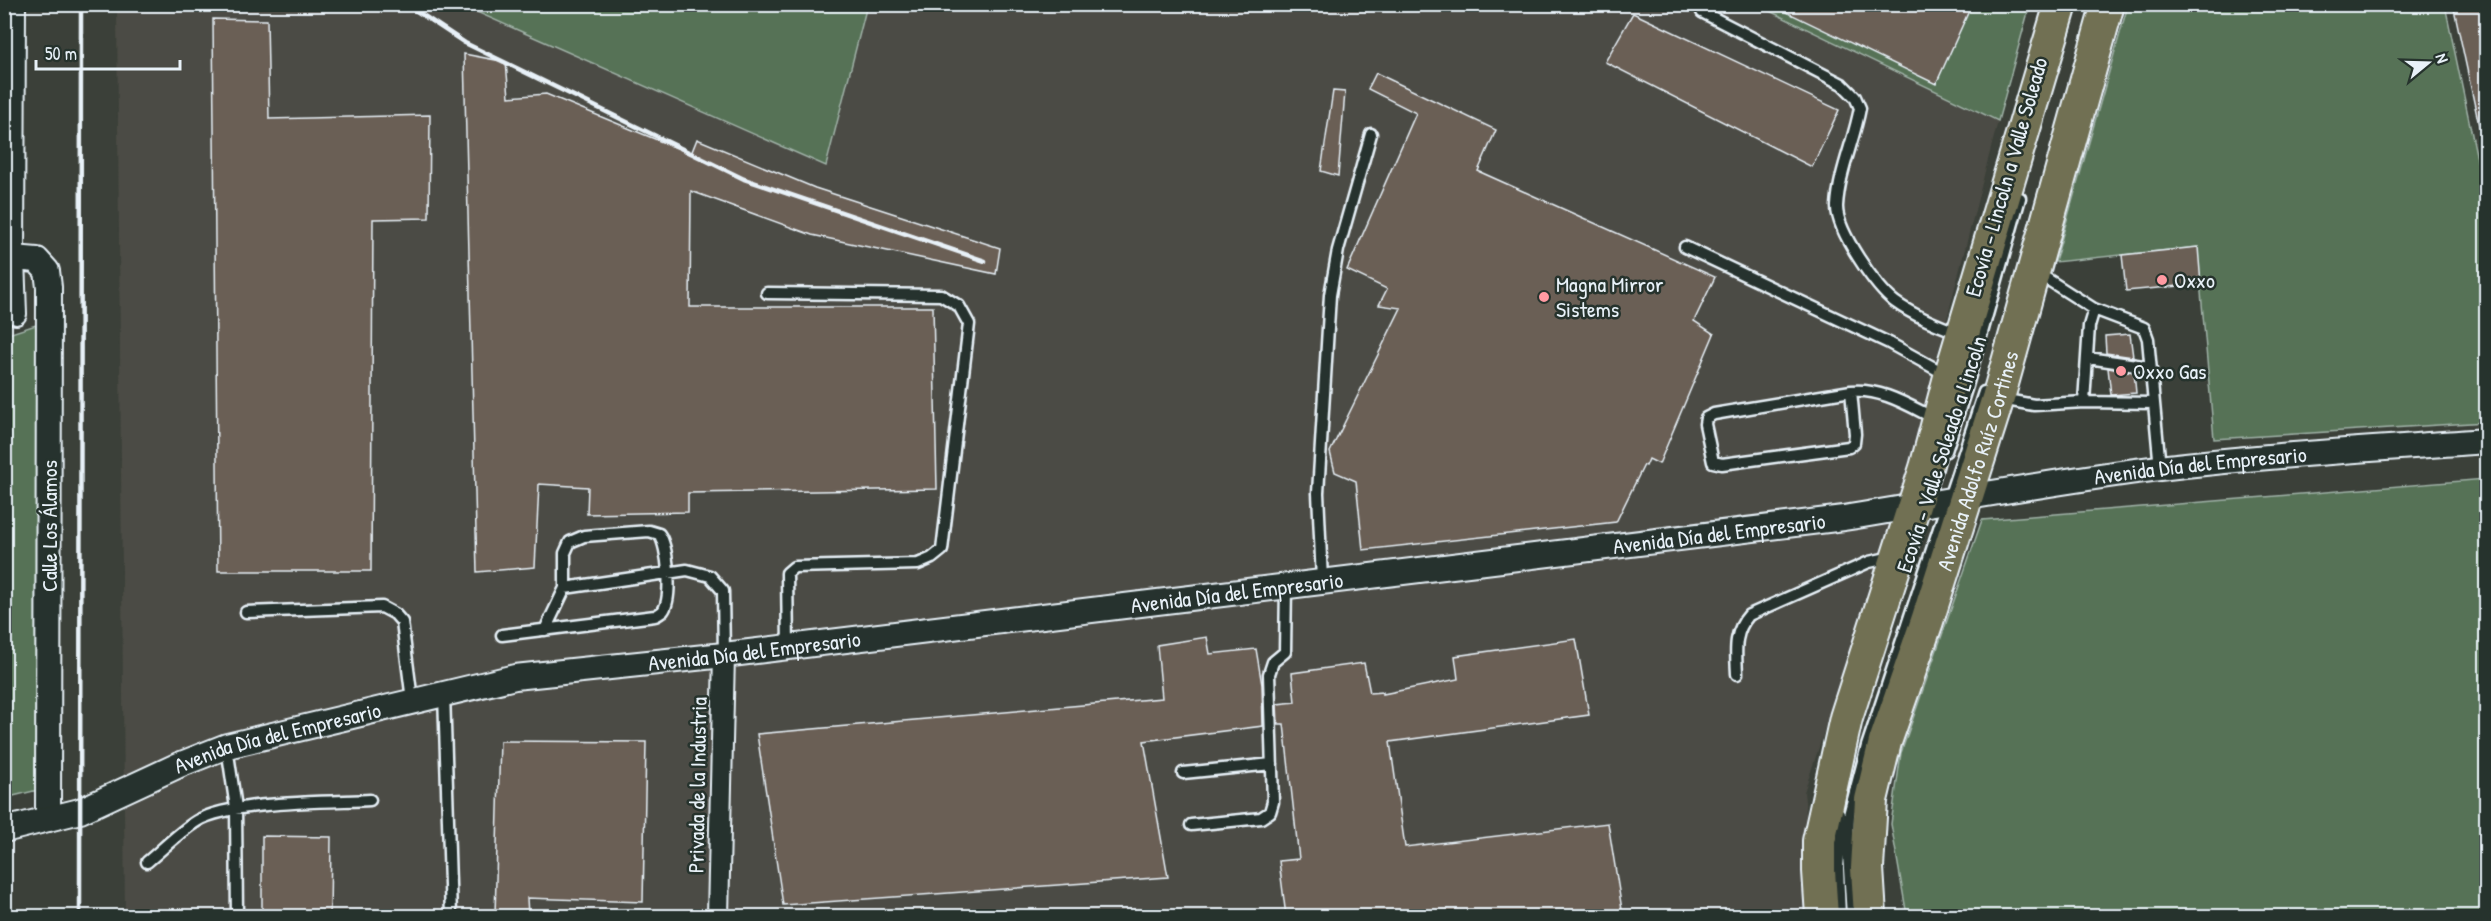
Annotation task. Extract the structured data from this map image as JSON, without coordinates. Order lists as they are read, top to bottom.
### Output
{
  "streets": {
    "main road": ["Avenida Adolfo Ruíz Cortines"],
    "street": ["Avenida Día del Empresario", "Calle Los Álamos", "Privada de la Industria"],
    "lane": ["Ecovía - Lincoln a Valle Soleado", "Ecovía - Valle Soleado a Lincoln"]
  },
  "crossings": [
    ["Ecovía - Valle Soleado a Lincoln", "Avenida Adolfo Ruíz Cortines"],
    ["Ecovía - Valle Soleado a Lincoln", "Avenida Día del Empresario"],
    ["Avenida Adolfo Ruíz Cortines", "Avenida Día del Empresario"],
    ["Avenida Día del Empresario", "Calle Los Álamos"],
    ["Avenida Día del Empresario", "Privada de la Industria"]
  ],
  "places": ["Oxxo", "Magna Mirror Sistems", "Oxxo Gas"],
  "scale_bar": "50 m",
  "north": "right"
}
